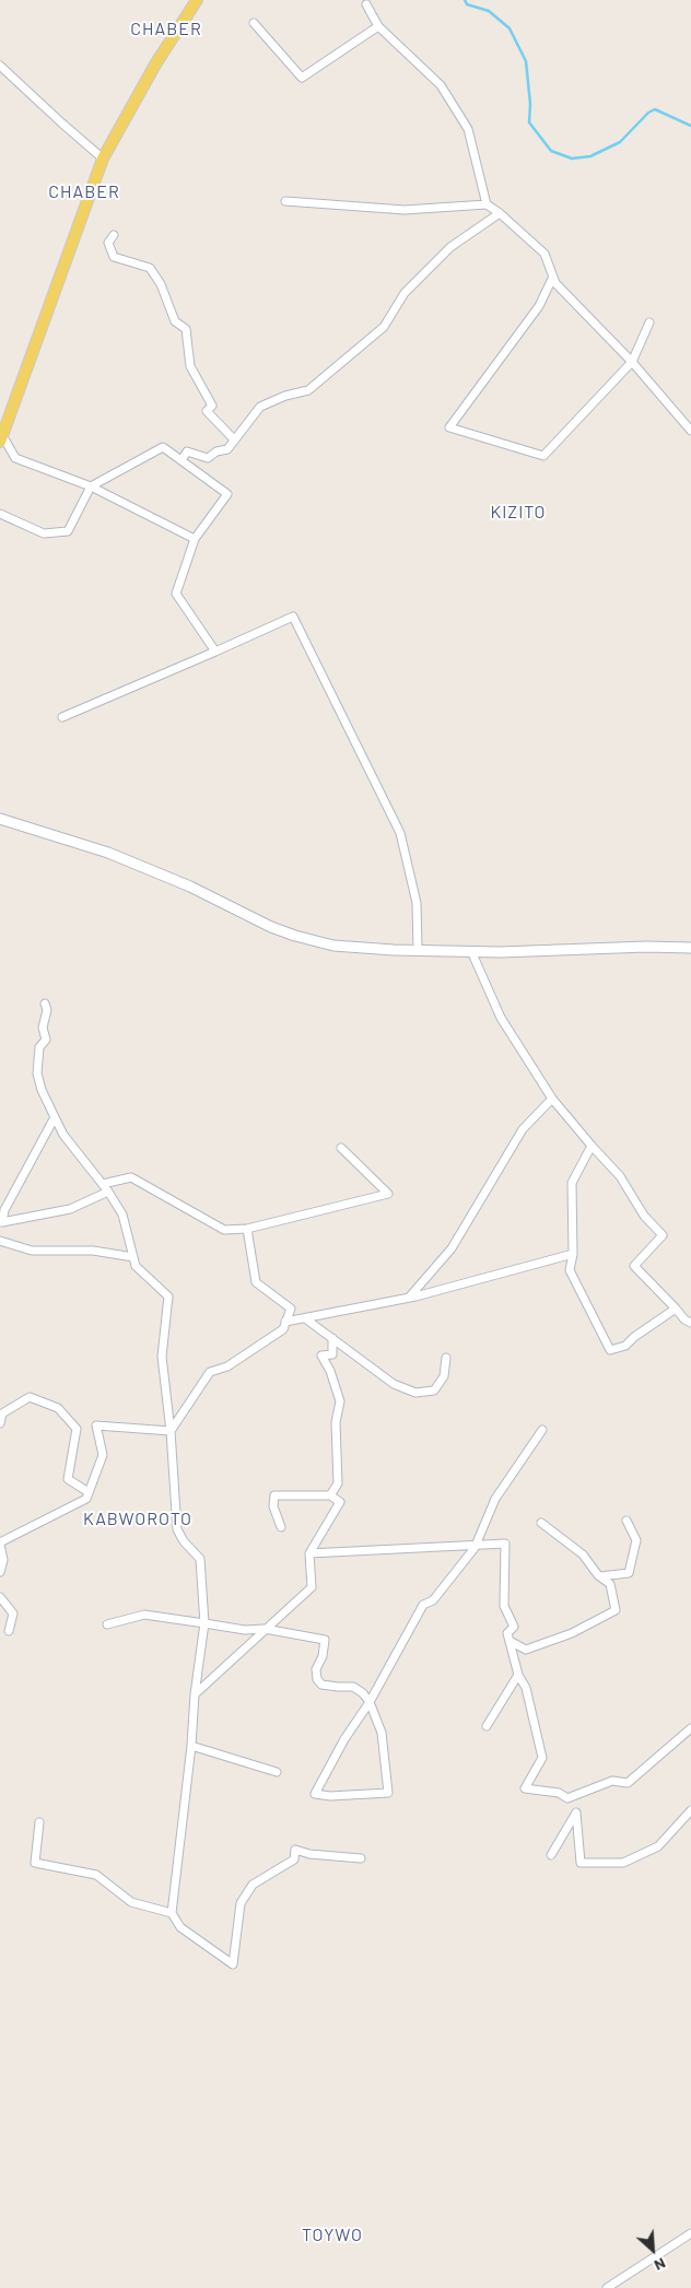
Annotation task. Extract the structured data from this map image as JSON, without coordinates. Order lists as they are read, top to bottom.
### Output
{
  "districts": [
    "CHABER",
    "CHABER",
    "KIZITO",
    "KABWOROTO",
    "TOYWO"
  ],
  "north": "bottom right"
}
